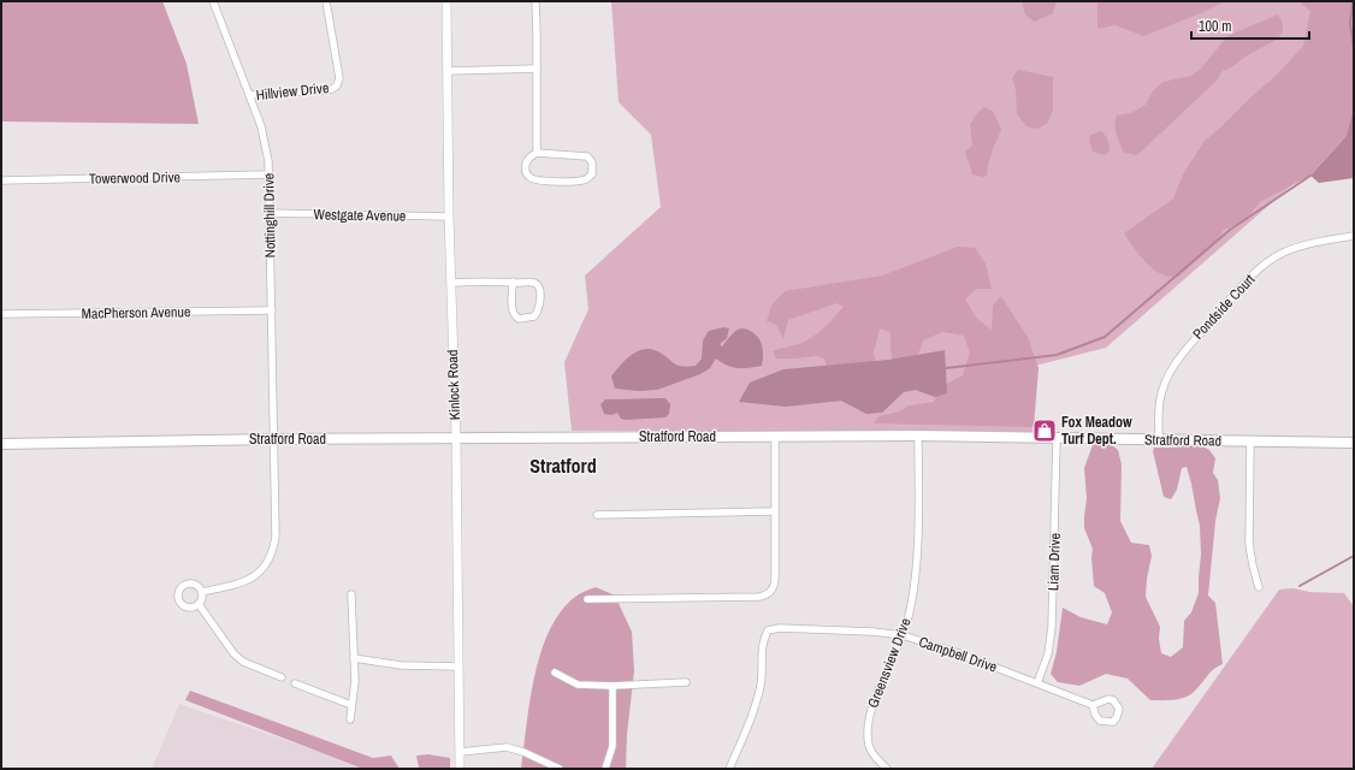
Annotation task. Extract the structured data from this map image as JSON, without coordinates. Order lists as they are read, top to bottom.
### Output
{
  "streets": {
    "main road": ["Stratford Road"],
    "street": [
      "Hillview Drive",
      "Towerwood Drive",
      "Nottinghill Drive",
      "Westgate Avenue",
      "Pondside Court",
      "MacPherson Avenue",
      "Kinlock Road",
      "Liam Drive",
      "Campbell Drive",
      "Greensview Drive"
    ]
  },
  "crossings": [
    ["Hillview Drive", "Nottinghill Drive"],
    ["Towerwood Drive", "Nottinghill Drive"],
    ["Nottinghill Drive", "Westgate Avenue"],
    ["Nottinghill Drive", "MacPherson Avenue"],
    ["Nottinghill Drive", "Stratford Road"],
    ["Westgate Avenue", "Kinlock Road"],
    ["Pondside Court", "Stratford Road"],
    ["Kinlock Road", "Stratford Road"],
    ["Stratford Road", "Liam Drive"],
    ["Stratford Road", "Greensview Drive"],
    ["Liam Drive", "Campbell Drive"],
    ["Campbell Drive", "Greensview Drive"]
  ],
  "districts": ["Stratford"],
  "places": {
    "shop": ["Fox Meadow Turf Dept."]
  },
  "scale_bar": "100 m"
}
